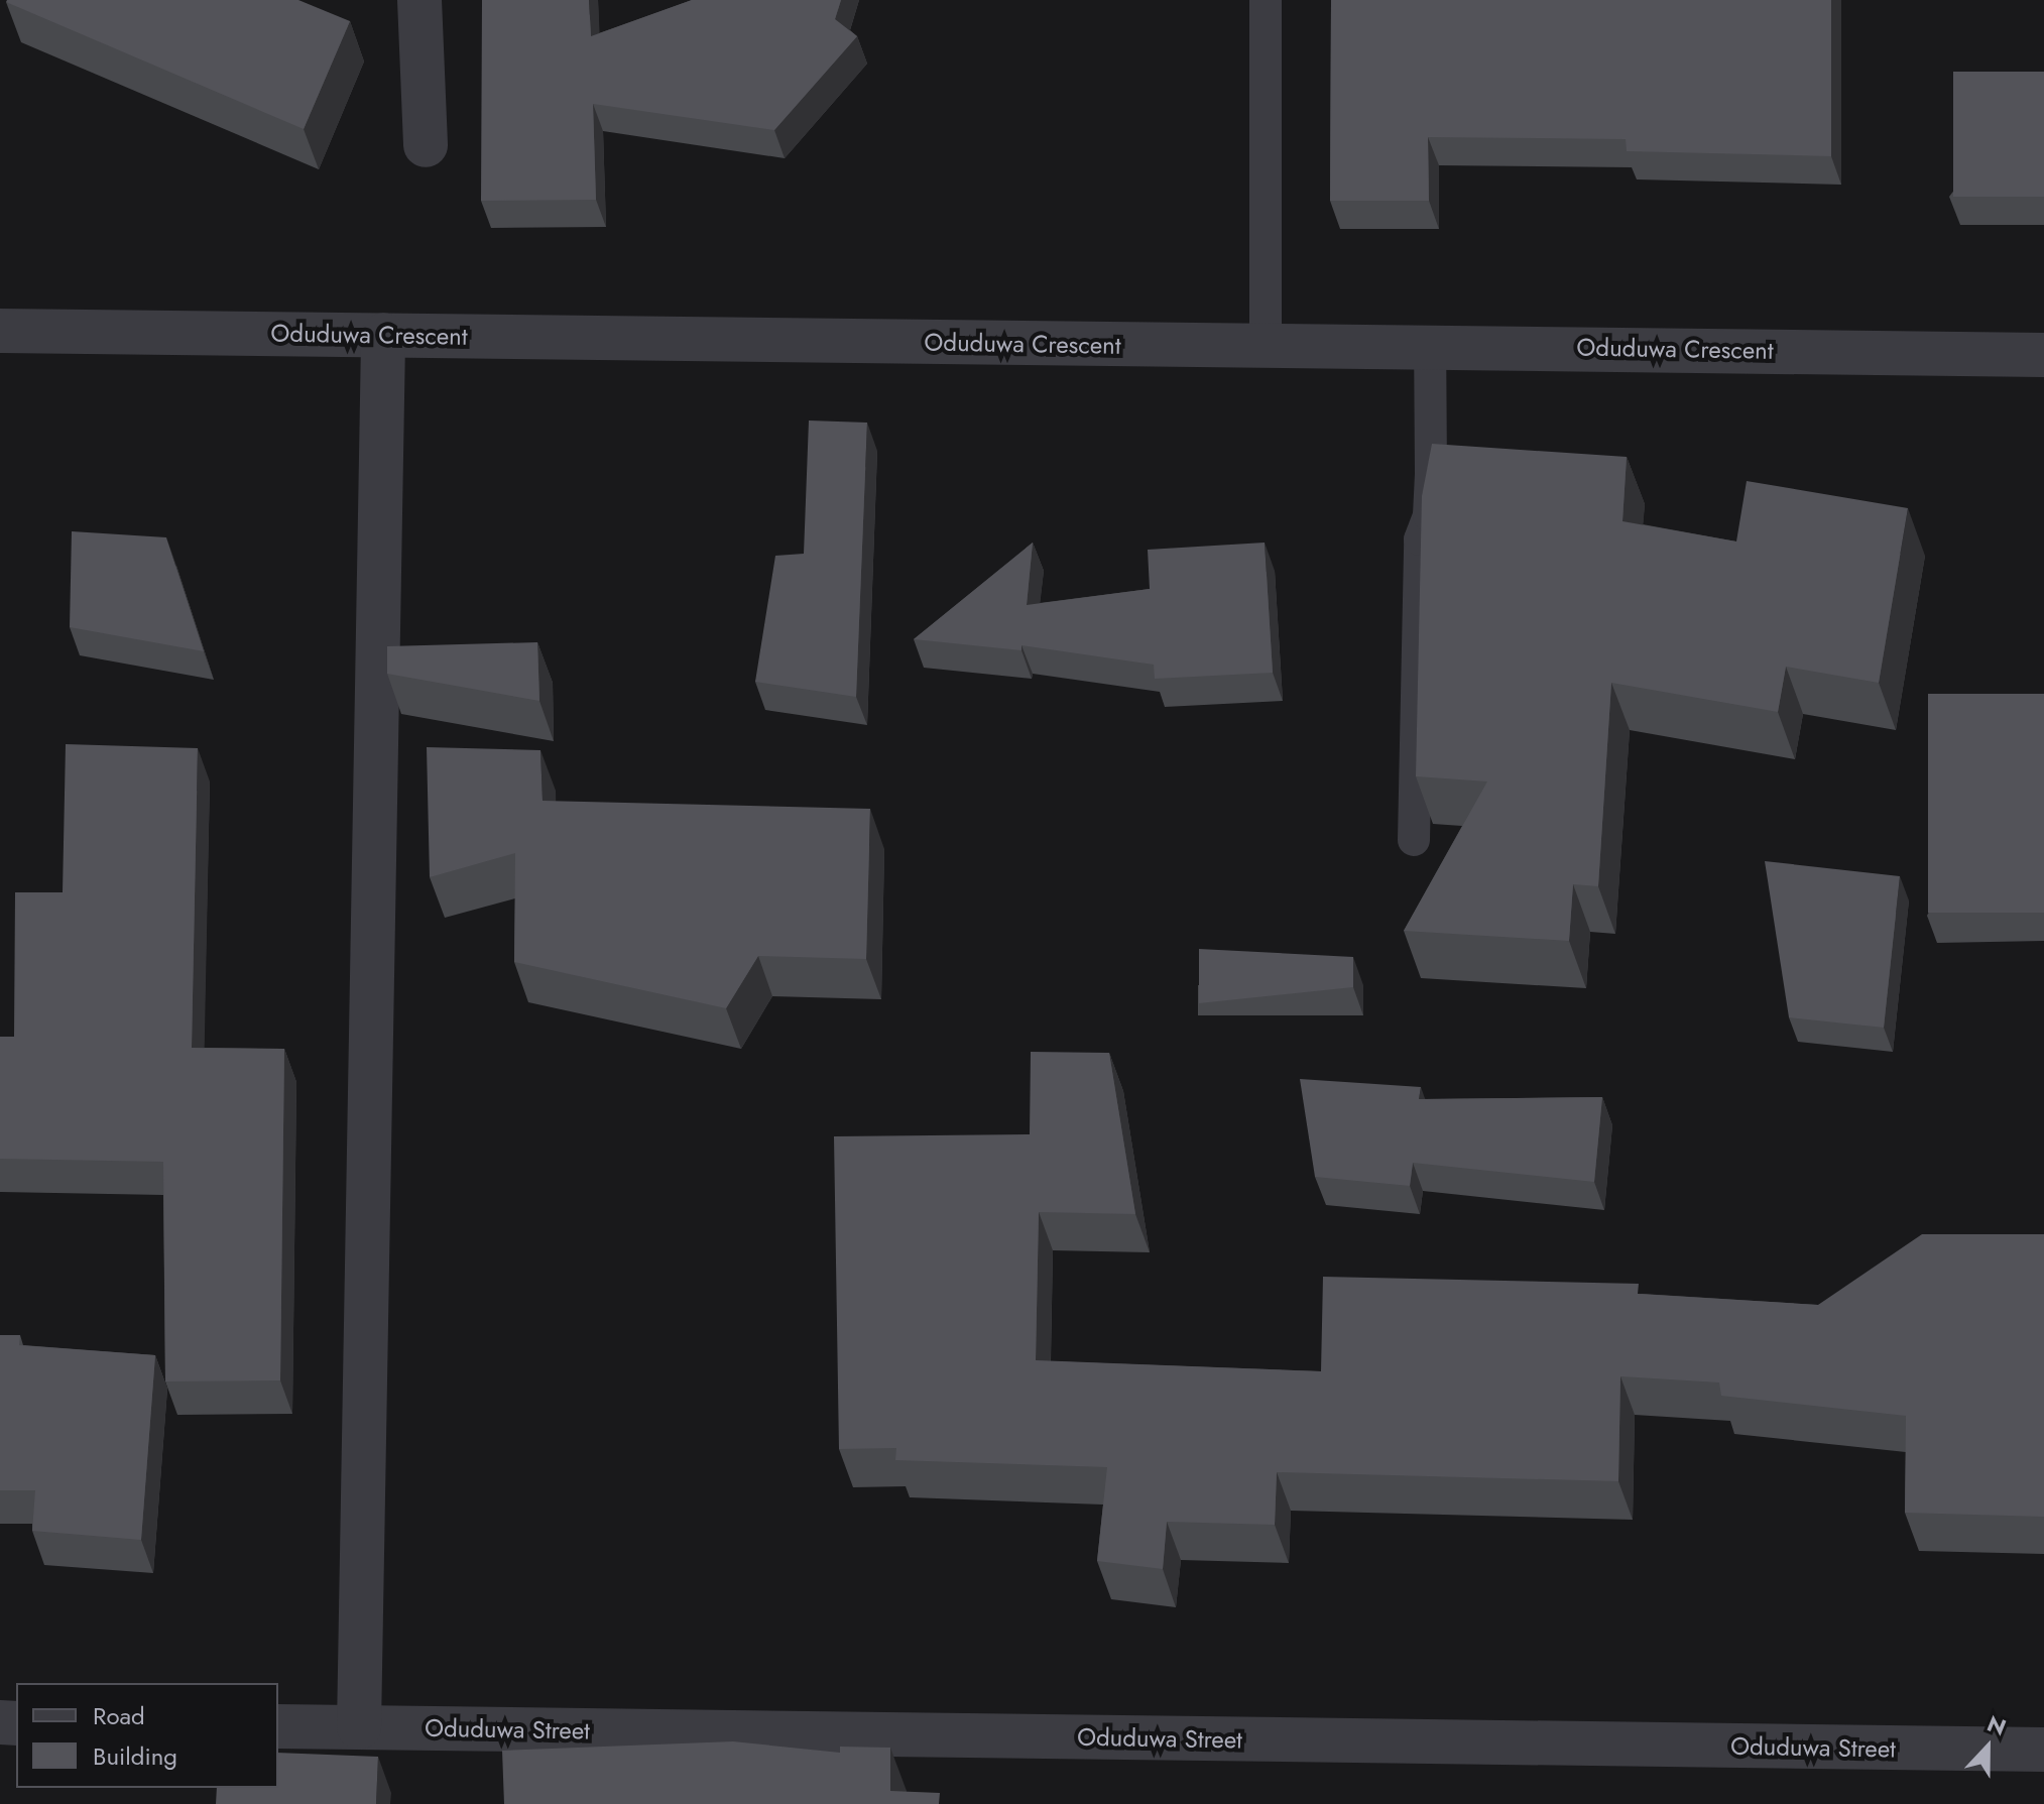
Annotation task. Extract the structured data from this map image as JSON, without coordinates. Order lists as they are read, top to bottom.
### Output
{
  "streets": {
    "street": ["Oduduwa Crescent", "Oduduwa Street"]
  },
  "legend": ["Road", "Building"],
  "north": "top"
}
